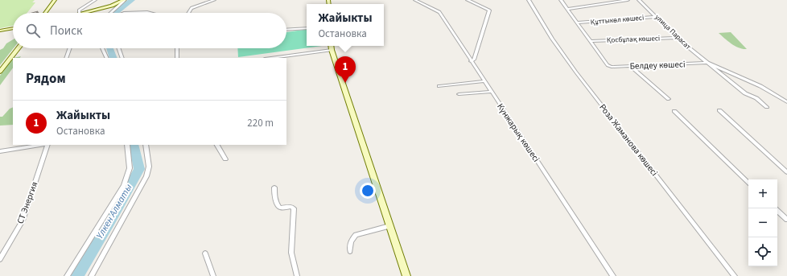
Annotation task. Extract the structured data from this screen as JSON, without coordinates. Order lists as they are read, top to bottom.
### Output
{
  "streets": {
    "street": [
      "Құттыкөл көшесі",
      "улица Парасат",
      "Қосбұлақ көшесі",
      "Белдеу көшесі",
      "Күнжарық көшесі",
      "Роза Жаманова көшесі",
      "СТ Энергия"
    ]
  },
  "crossings": [
    ["Құттыкөл көшесі", "улица Парасат"],
    ["улица Парасат", "Қосбұлақ көшесі"],
    ["улица Парасат", "Белдеу көшесі"],
    ["Қосбұлақ көшесі", "Белдеу көшесі"]
  ],
  "water": ["Үлкен Алматы"],
  "page": {
    "popup": ["Жайыкты", "Остановка"],
    "search": "Поиск",
    "pins": "1",
    "heading": "Рядом",
    "list": [
      {
        "mark": "1",
        "name": "Жайыкты",
        "note": "Остановка",
        "value": "220 m"
      }
    ],
    "map_buttons": ["+", "−"]
  }
}
